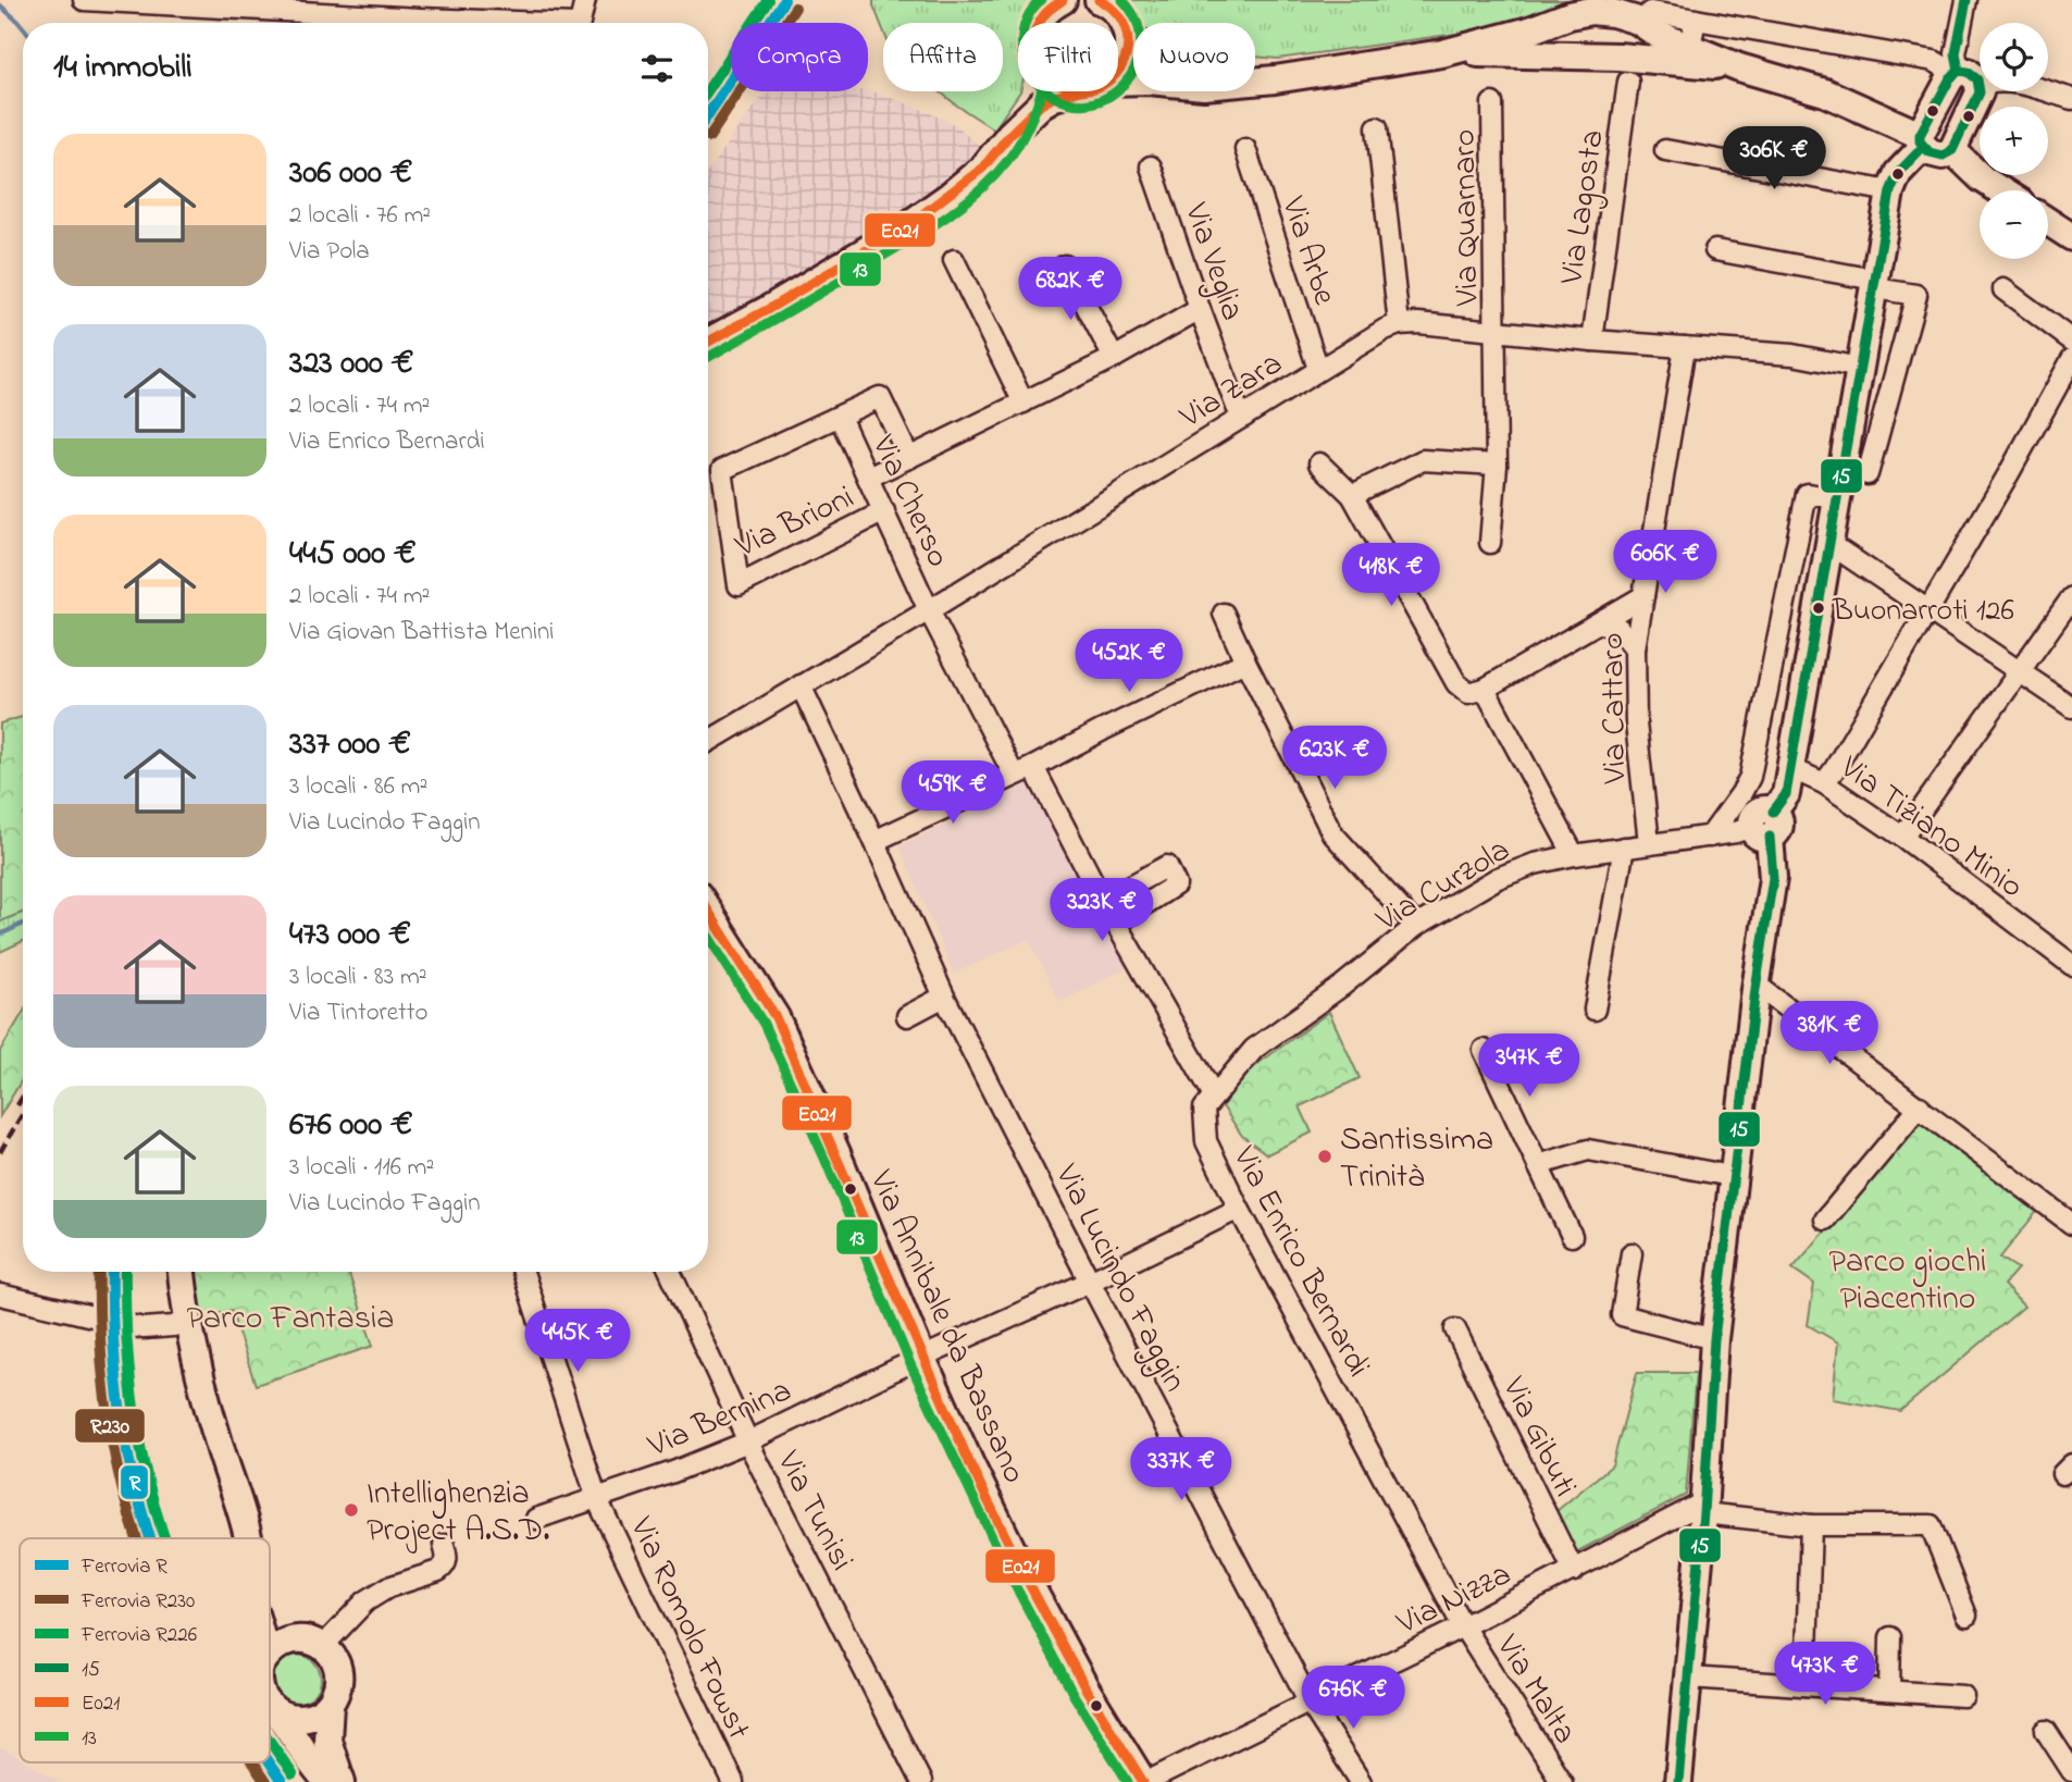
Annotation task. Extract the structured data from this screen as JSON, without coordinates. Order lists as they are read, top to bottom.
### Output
{
  "streets": {
    "street": [
      "Via Lagosta",
      "Via Quarnaro",
      "Via Arbe",
      "Via Veglia",
      "Via Zara",
      "Via Cherso",
      "Via Brioni",
      "Via Cattaro",
      "Via Tiziano Minio",
      "Via Curzola",
      "Via Enrico Bernardi",
      "Via Lucindo Faggin",
      "Via Annibale da Bassano",
      "Via Bernina",
      "Via Gibuti",
      "Via Tunisi",
      "Via Nizza",
      "Via Romolo Fowst",
      "Via Malta"
    ]
  },
  "crossings": [
    ["Via Lagosta", "Via Zara"],
    ["Via Quarnaro", "Via Zara"],
    ["Via Arbe", "Via Zara"],
    ["Via Veglia", "Via Zara"],
    ["Via Zara", "Via Cherso"],
    ["Via Zara", "Via Cattaro"],
    ["Via Zara", "Via Lucindo Faggin"],
    ["Via Cherso", "Via Brioni"],
    ["Via Cattaro", "Via Curzola"],
    ["Via Curzola", "Via Enrico Bernardi"],
    ["Via Enrico Bernardi", "Via Bernina"],
    ["Via Enrico Bernardi", "Via Nizza"],
    ["Via Enrico Bernardi", "Via Malta"],
    ["Via Lucindo Faggin", "Via Bernina"],
    ["Via Lucindo Faggin", "Via Nizza"],
    ["Via Annibale da Bassano", "Via Bernina"],
    ["Via Annibale da Bassano", "Via Nizza"],
    ["Via Bernina", "Via Tunisi"],
    ["Via Bernina", "Via Romolo Fowst"],
    ["Via Gibuti", "Via Nizza"],
    ["Via Nizza", "Via Malta"]
  ],
  "parks": ["Parco giochi Piacentino", "Parco Fantasia"],
  "places": ["Buonarroti 126", "Santissima Trinità", "Intellighenzia Project A.S.D."],
  "lines": [
    "rail line R",
    "rail line R226",
    "transit line 15",
    "transit line E021",
    "transit line 13",
    "rail line R230"
  ],
  "legend": [
    "Ferrovia R",
    "Ferrovia R230",
    "Ferrovia R226",
    "15",
    "E021",
    "13"
  ],
  "page": {
    "map_buttons": ["+", "−"],
    "chip": [
      "Compra",
      "Affitta",
      "Filtri",
      "Nuovo"
    ],
    "heading": "14 immobili",
    "list": [
      {
        "name": "306 000 €",
        "note": "2 locali · 76 m² · Via Pola"
      },
      {
        "name": "323 000 €",
        "note": "2 locali · 74 m² · Via Enrico Bernardi"
      },
      {
        "name": "445 000 €",
        "note": "2 locali · 74 m² · Via Giovan Battista Menini"
      },
      {
        "name": "337 000 €",
        "note": "3 locali · 86 m² · Via Lucindo Faggin"
      },
      {
        "name": "473 000 €",
        "note": "3 locali · 83 m² · Via Tintoretto"
      },
      {
        "name": "676 000 €",
        "note": "3 locali · 116 m² · Via Lucindo Faggin"
      }
    ],
    "price": [
      "306K €",
      "682K €",
      "606K €",
      "418K €",
      "452K €",
      "623K €",
      "459K €",
      "323K €",
      "381K €",
      "347K €",
      "445K €",
      "337K €",
      "473K €",
      "676K €"
    ]
  }
}
